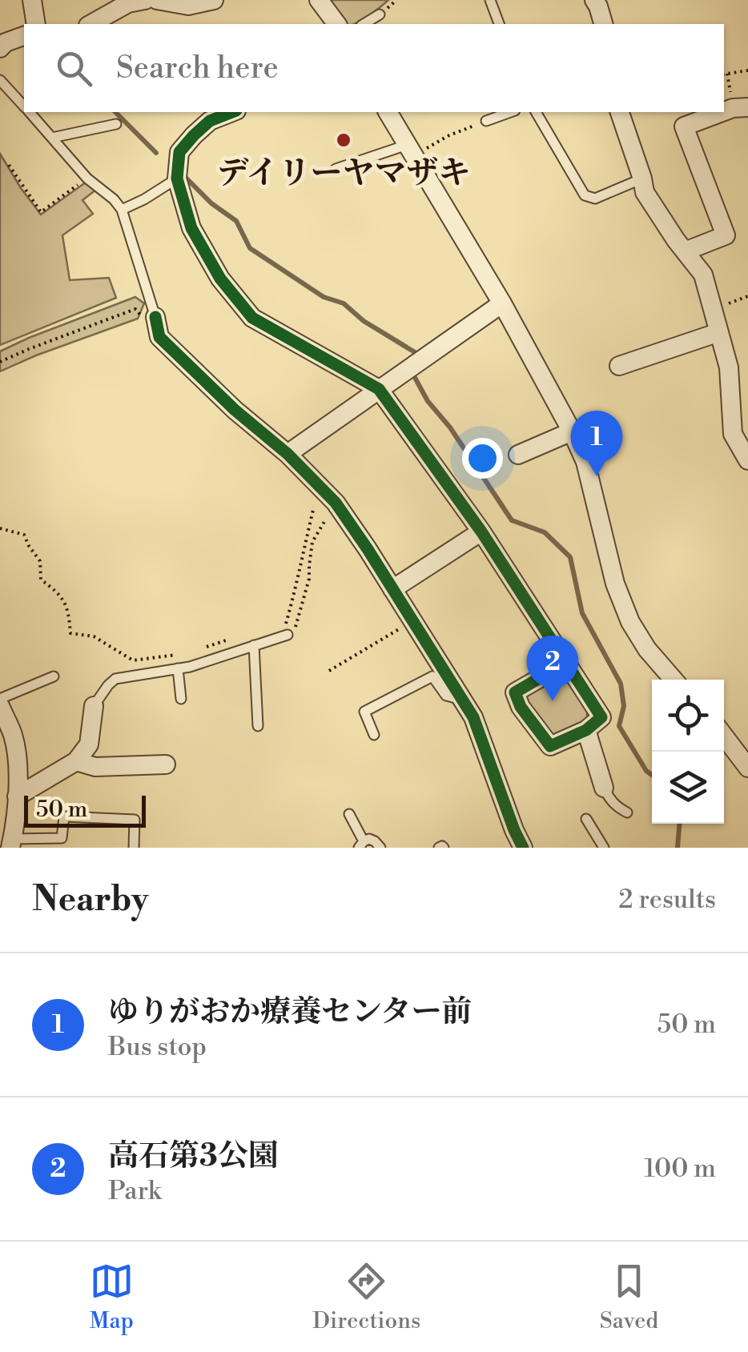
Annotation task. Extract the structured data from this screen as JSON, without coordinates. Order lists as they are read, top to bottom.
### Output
{
  "places": ["デイリーヤマザキ"],
  "scale_bar": "50 m",
  "page": {
    "search": "Search here",
    "pins": ["1", "2"],
    "scale": "50 m",
    "heading": ["Nearby", "2 results"],
    "list": [
      {
        "mark": "1",
        "name": "ゆりがおか療養センター前",
        "note": "Bus stop",
        "value": "50 m"
      },
      {
        "mark": "2",
        "name": "高石第3公園",
        "note": "Park",
        "value": "100 m"
      }
    ],
    "nav": ["Map", "Directions", "Saved"]
  }
}
